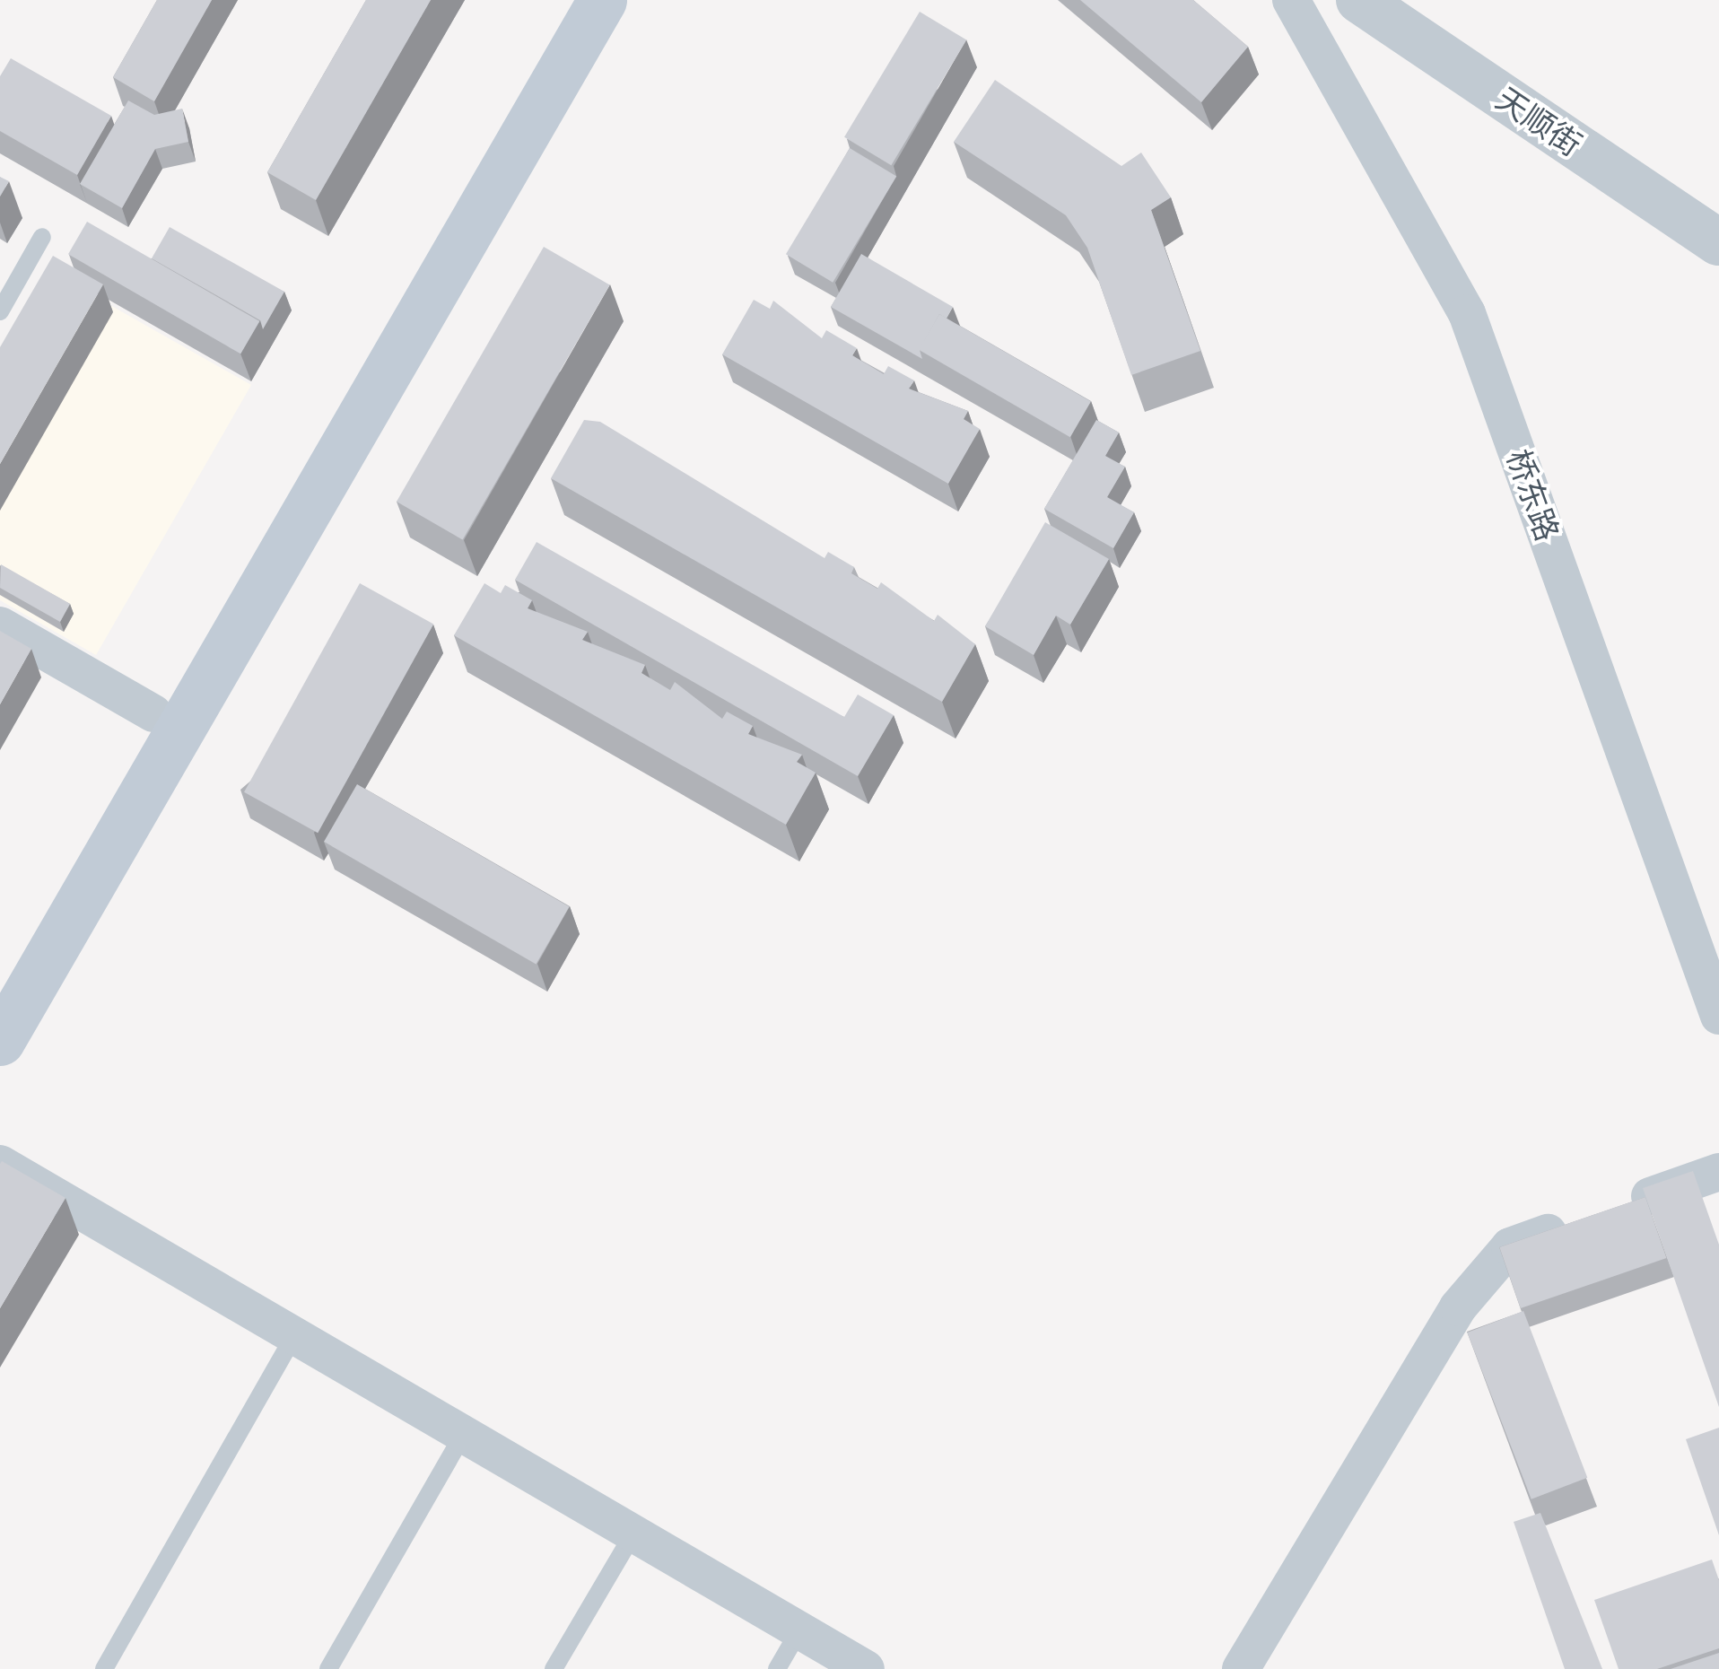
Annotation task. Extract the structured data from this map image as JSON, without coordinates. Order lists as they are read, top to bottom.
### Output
{
  "streets": {
    "street": ["天顺街", "桥东路"]
  }
}
